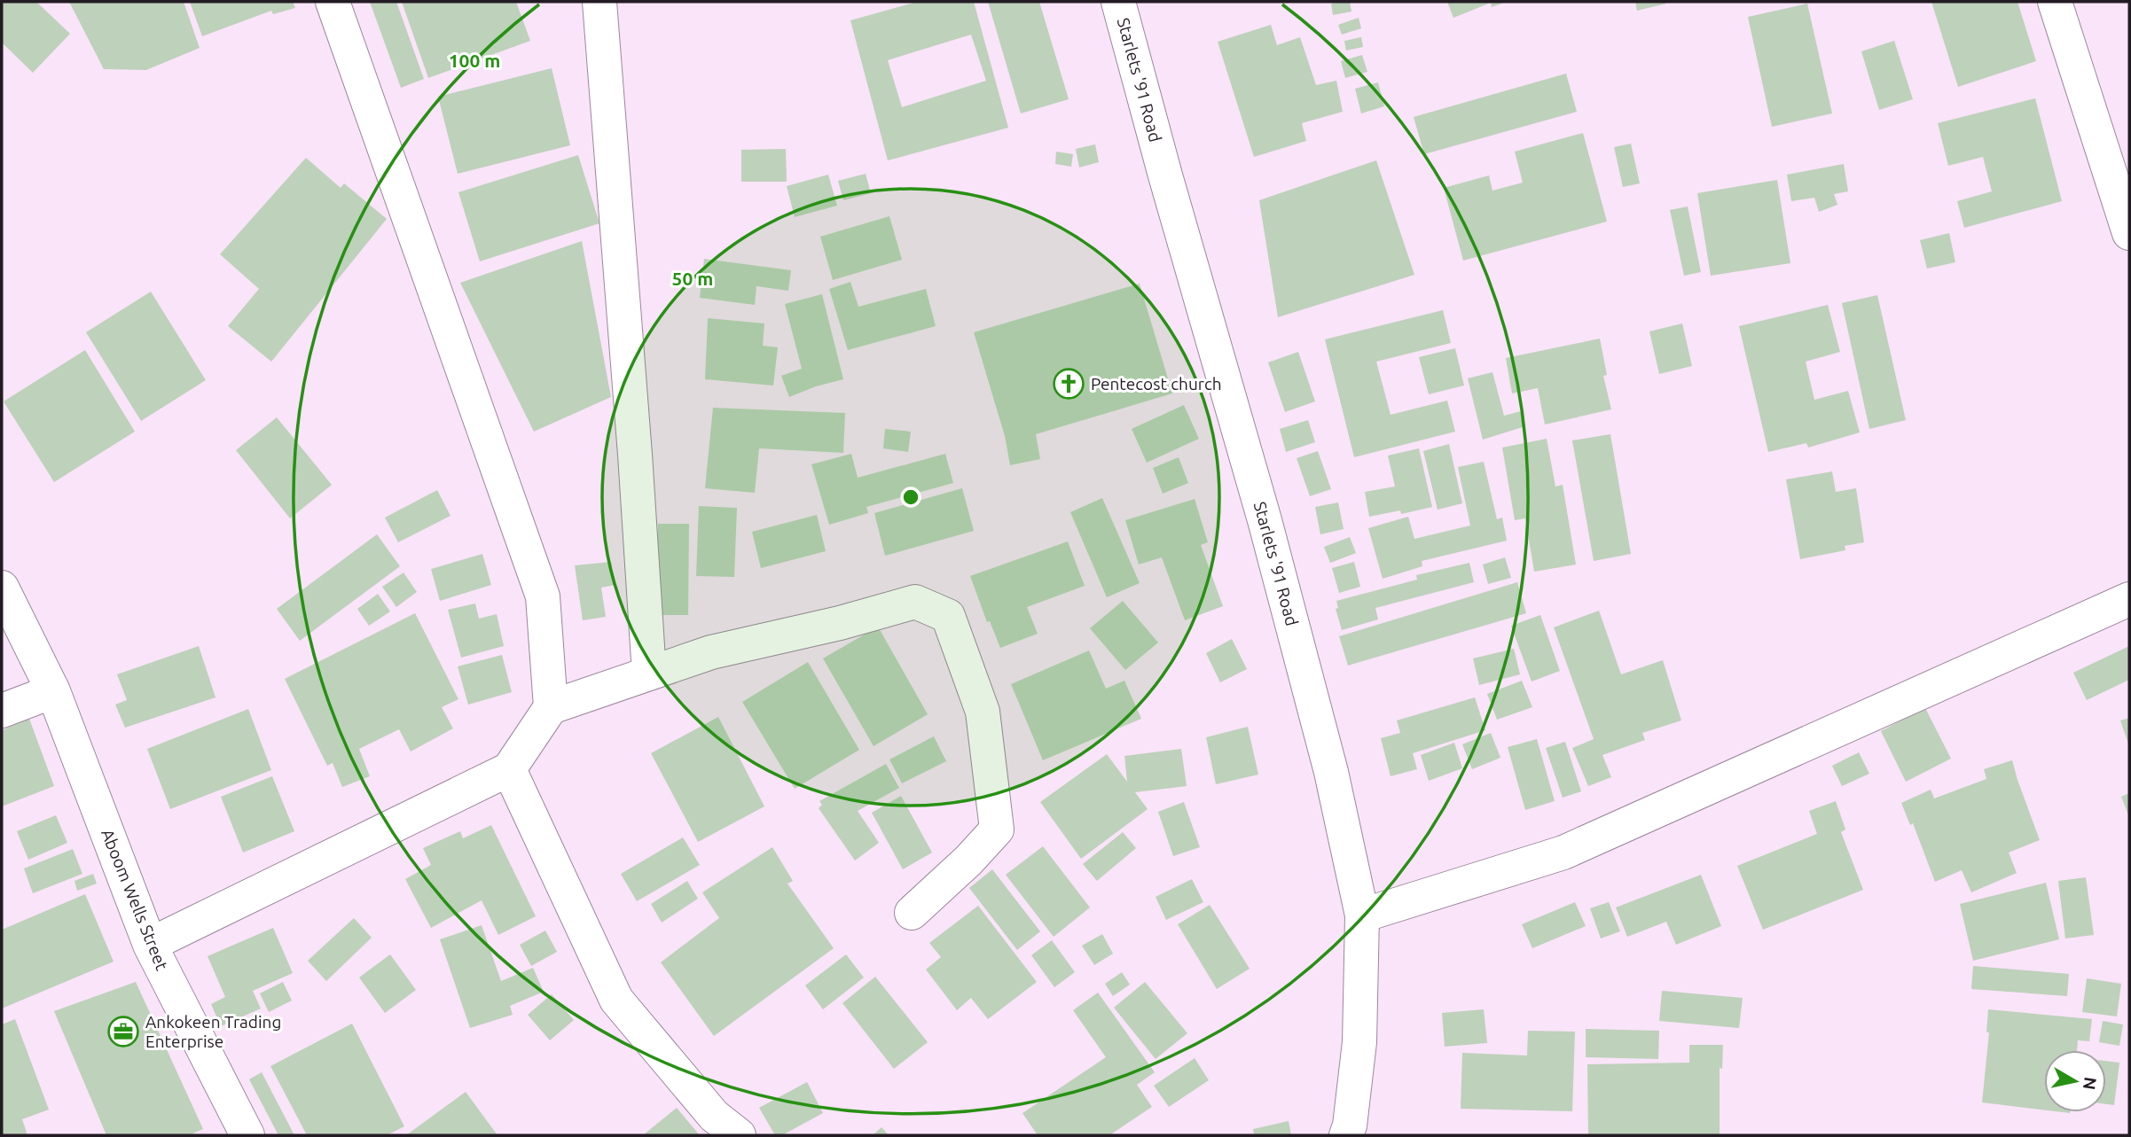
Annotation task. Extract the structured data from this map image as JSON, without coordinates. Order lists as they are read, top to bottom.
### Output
{
  "streets": {
    "street": ["Starlets '91 Road", "Aboom Wells Street"]
  },
  "places": {
    "church": ["Pentecost church"],
    "office": ["Ankokeen Trading Enterprise"]
  },
  "north": "right",
  "rings": ["100 m", "50 m"]
}
